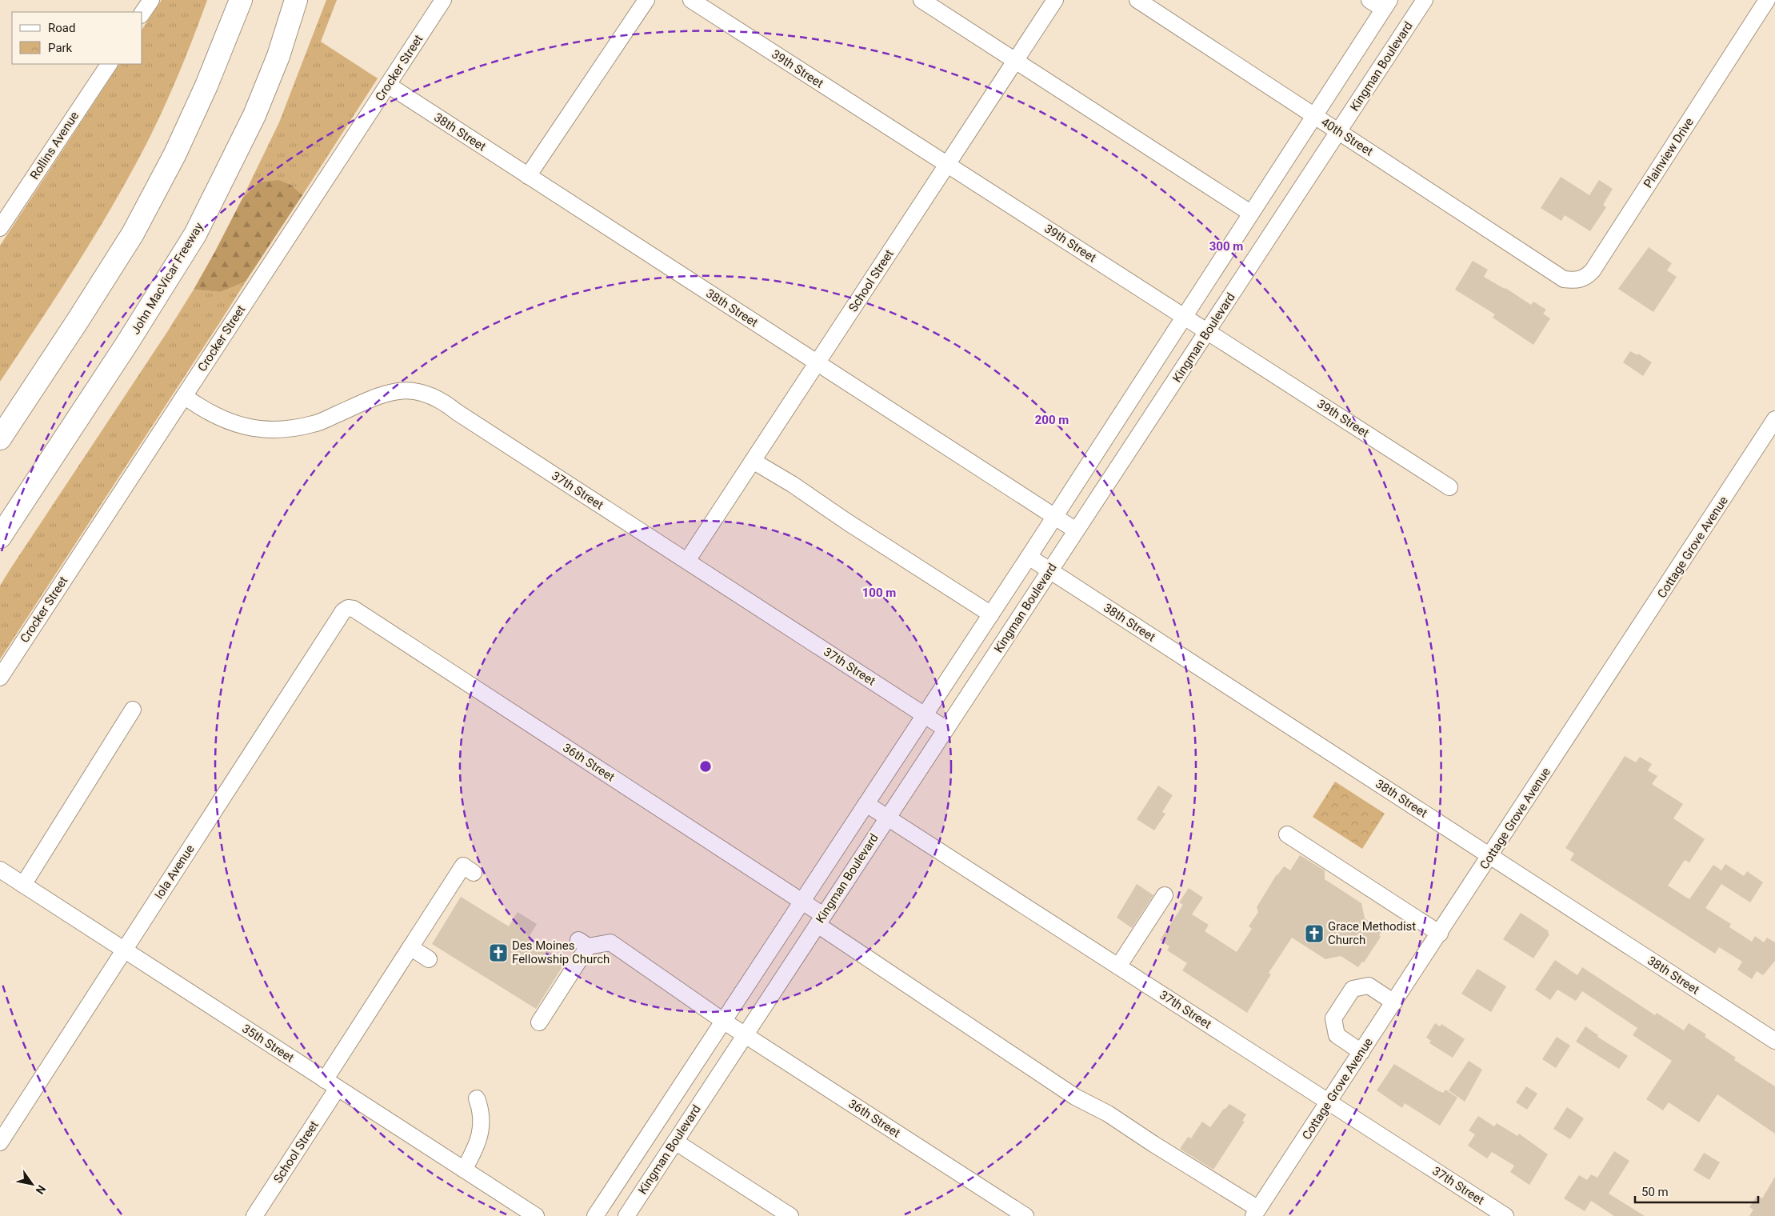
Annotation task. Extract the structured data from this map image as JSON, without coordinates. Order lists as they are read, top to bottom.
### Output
{
  "streets": {
    "highway": ["John MacVicar Freeway"],
    "street": [
      "Kingman Boulevard",
      "Crocker Street",
      "39th Street",
      "38th Street",
      "40th Street",
      "Rollins Avenue",
      "Plainview Drive",
      "School Street",
      "37th Street",
      "Cottage Grove Avenue",
      "36th Street",
      "Iola Avenue",
      "35th Street"
    ]
  },
  "crossings": [
    ["Kingman Boulevard", "39th Street"],
    ["Kingman Boulevard", "38th Street"],
    ["Kingman Boulevard", "40th Street"],
    ["Kingman Boulevard", "37th Street"],
    ["Kingman Boulevard", "36th Street"],
    ["Crocker Street", "38th Street"],
    ["Crocker Street", "37th Street"],
    ["39th Street", "School Street"],
    ["38th Street", "School Street"],
    ["38th Street", "Cottage Grove Avenue"],
    ["40th Street", "Plainview Drive"],
    ["School Street", "37th Street"],
    ["School Street", "35th Street"],
    ["37th Street", "Cottage Grove Avenue"],
    ["Cottage Grove Avenue", "36th Street"],
    ["36th Street", "Iola Avenue"],
    ["Iola Avenue", "35th Street"]
  ],
  "places": {
    "church": ["Grace Methodist Church", "Des Moines Fellowship Church"]
  },
  "legend": ["Road", "Park"],
  "scale_bar": "50 m",
  "north": "bottom right",
  "rings": ["300 m", "200 m", "100 m"]
}
